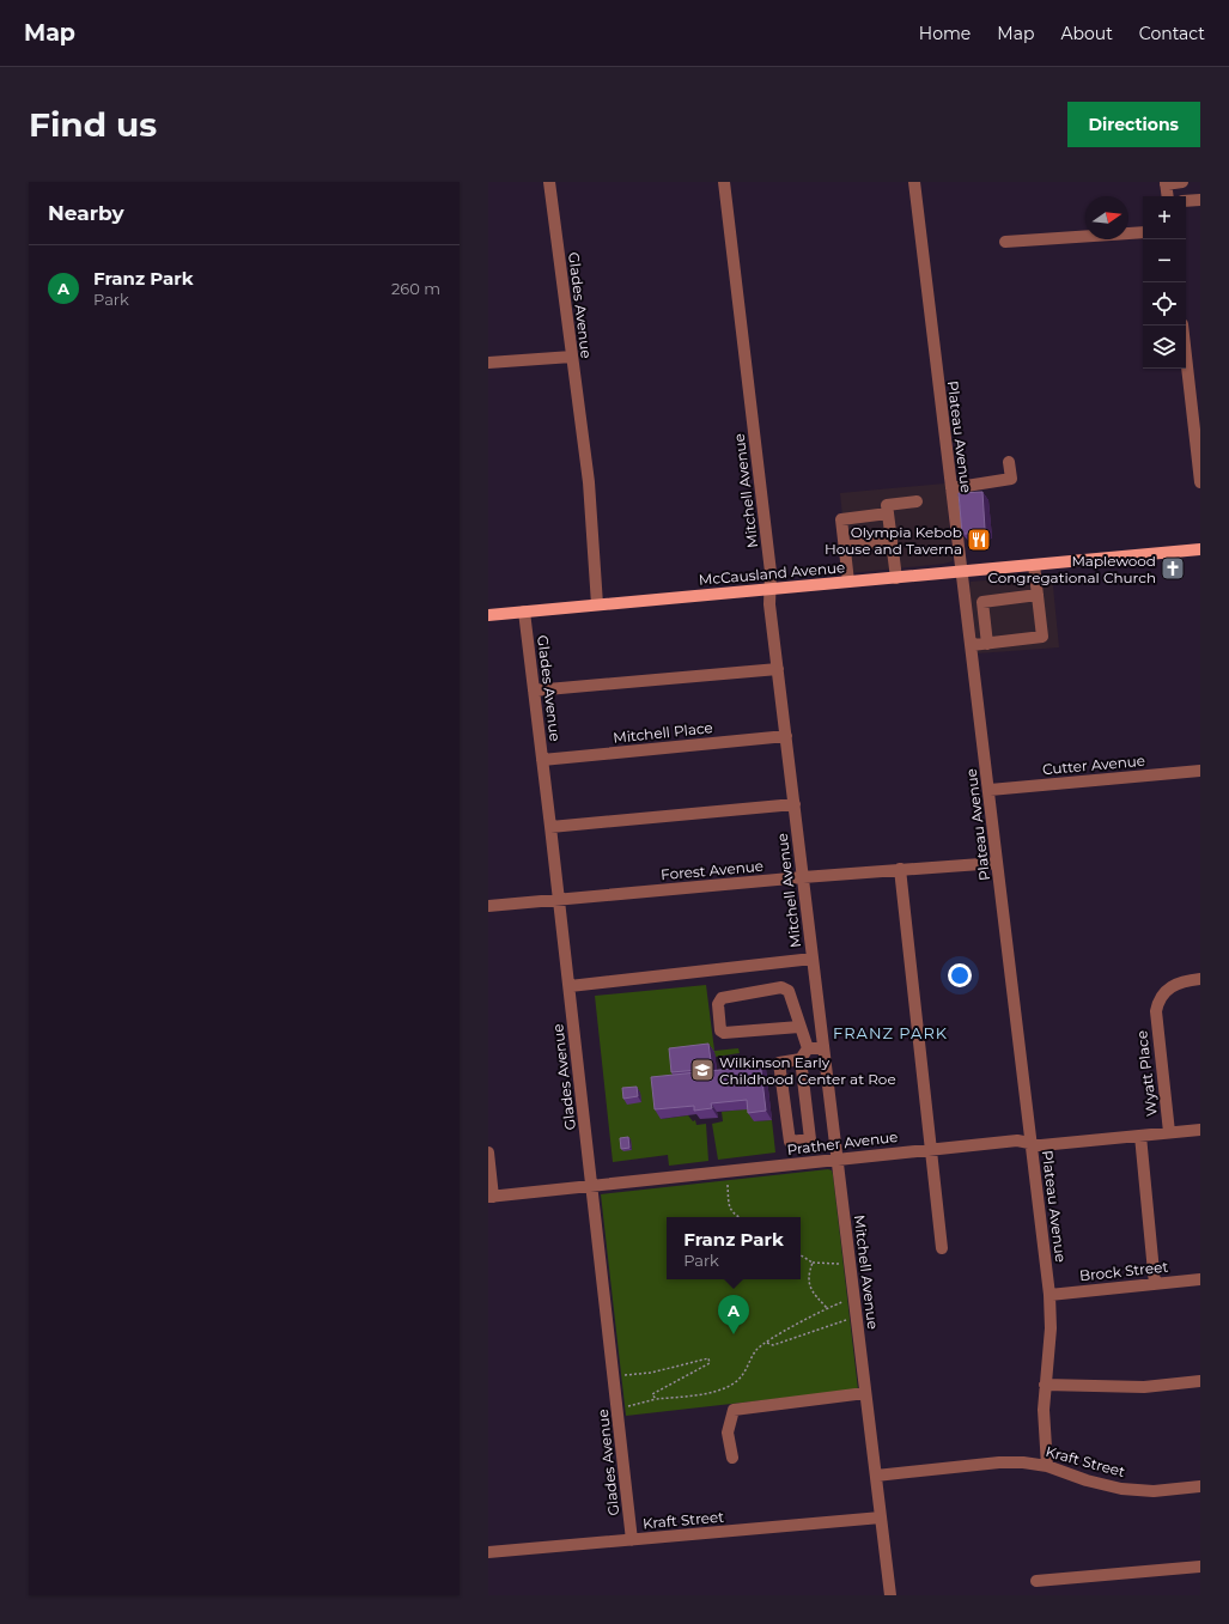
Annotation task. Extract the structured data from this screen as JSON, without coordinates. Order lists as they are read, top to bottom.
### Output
{
  "streets": {
    "main road": ["McCausland Avenue"],
    "street": [
      "Glades Avenue",
      "Plateau Avenue",
      "Mitchell Avenue",
      "Mitchell Place",
      "Cutter Avenue",
      "Forest Avenue",
      "Wyatt Place",
      "Prather Avenue",
      "Brock Street",
      "Kraft Street"
    ]
  },
  "crossings": [
    ["Glades Avenue", "McCausland Avenue"],
    ["Glades Avenue", "Mitchell Place"],
    ["Glades Avenue", "Forest Avenue"],
    ["Glades Avenue", "Prather Avenue"],
    ["Glades Avenue", "Kraft Street"],
    ["Plateau Avenue", "McCausland Avenue"],
    ["Plateau Avenue", "Cutter Avenue"],
    ["Plateau Avenue", "Forest Avenue"],
    ["Plateau Avenue", "Prather Avenue"],
    ["Plateau Avenue", "Brock Street"],
    ["Plateau Avenue", "Kraft Street"],
    ["Mitchell Avenue", "McCausland Avenue"],
    ["Mitchell Avenue", "Mitchell Place"],
    ["Mitchell Avenue", "Forest Avenue"],
    ["Mitchell Avenue", "Prather Avenue"],
    ["Mitchell Avenue", "Kraft Street"],
    ["Wyatt Place", "Prather Avenue"]
  ],
  "districts": ["FRANZ PARK"],
  "places": {
    "restaurant": ["Olympia Kebob House and Taverna"],
    "church": ["Maplewood Congregational Church"],
    "school or university": ["Wilkinson Early Childhood Center at Roe"]
  },
  "north": "right",
  "page": {
    "header": "Map",
    "nav": [
      "Home",
      "Map",
      "About",
      "Contact"
    ],
    "buttons": "Directions",
    "title": "Find us",
    "heading": "Nearby",
    "map_buttons": ["+", "−"],
    "list": [
      {
        "mark": "A",
        "name": "Franz Park",
        "note": "Park",
        "value": "260 m"
      }
    ],
    "popup": ["Franz Park", "Park"],
    "pins": "A"
  }
}
